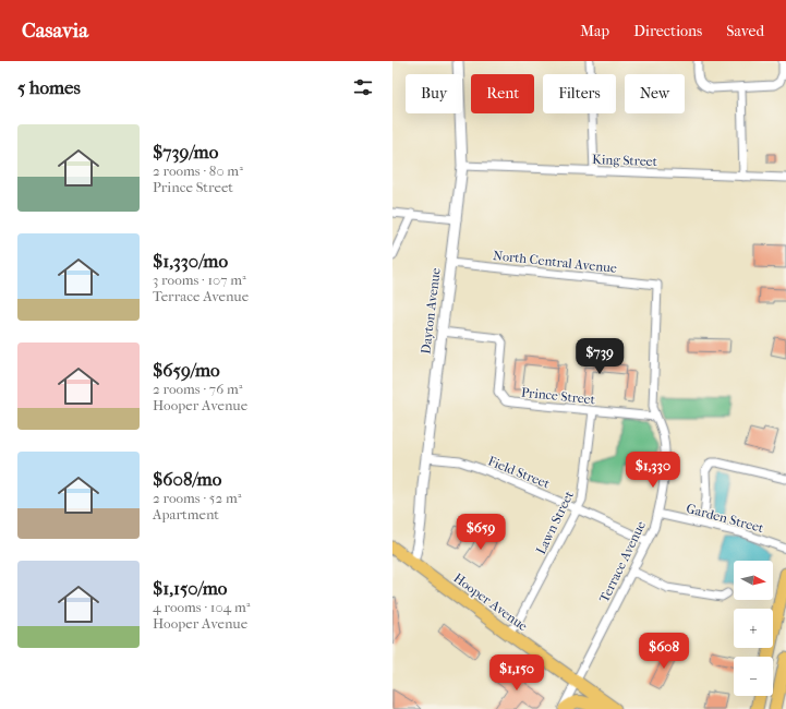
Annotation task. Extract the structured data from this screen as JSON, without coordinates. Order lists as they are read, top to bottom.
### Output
{
  "streets": {
    "main road": ["Hooper Avenue"],
    "street": [
      "King Street",
      "North Central Avenue",
      "Dayton Avenue",
      "Prince Street",
      "Field Street",
      "Garden Street",
      "Lawn Street",
      "Terrace Avenue"
    ]
  },
  "crossings": [
    ["King Street", "Dayton Avenue"],
    ["North Central Avenue", "Dayton Avenue"],
    ["North Central Avenue", "Terrace Avenue"],
    ["Dayton Avenue", "Prince Street"],
    ["Dayton Avenue", "Field Street"],
    ["Dayton Avenue", "Hooper Avenue"],
    ["Prince Street", "Lawn Street"],
    ["Prince Street", "Terrace Avenue"],
    ["Field Street", "Lawn Street"],
    ["Field Street", "Terrace Avenue"],
    ["Garden Street", "Terrace Avenue"],
    ["Lawn Street", "Hooper Avenue"],
    ["Terrace Avenue", "Hooper Avenue"]
  ],
  "north": "right",
  "page": {
    "header": "Casavia",
    "nav": ["Map", "Directions", "Saved"],
    "heading": "5 homes",
    "chip": [
      "Buy",
      "Rent",
      "Filters",
      "New"
    ],
    "list": [
      {
        "name": "$739/mo",
        "note": "2 rooms · 80 m² · Prince Street"
      },
      {
        "name": "$1,330/mo",
        "note": "3 rooms · 107 m² · Terrace Avenue"
      },
      {
        "name": "$659/mo",
        "note": "2 rooms · 76 m² · Hooper Avenue"
      },
      {
        "name": "$608/mo",
        "note": "2 rooms · 52 m² · Apartment"
      },
      {
        "name": "$1,150/mo",
        "note": "4 rooms · 104 m² · Hooper Avenue"
      }
    ],
    "price": [
      "$739",
      "$1,330",
      "$659",
      "$608",
      "$1,150"
    ],
    "map_buttons": ["+", "−"]
  }
}
